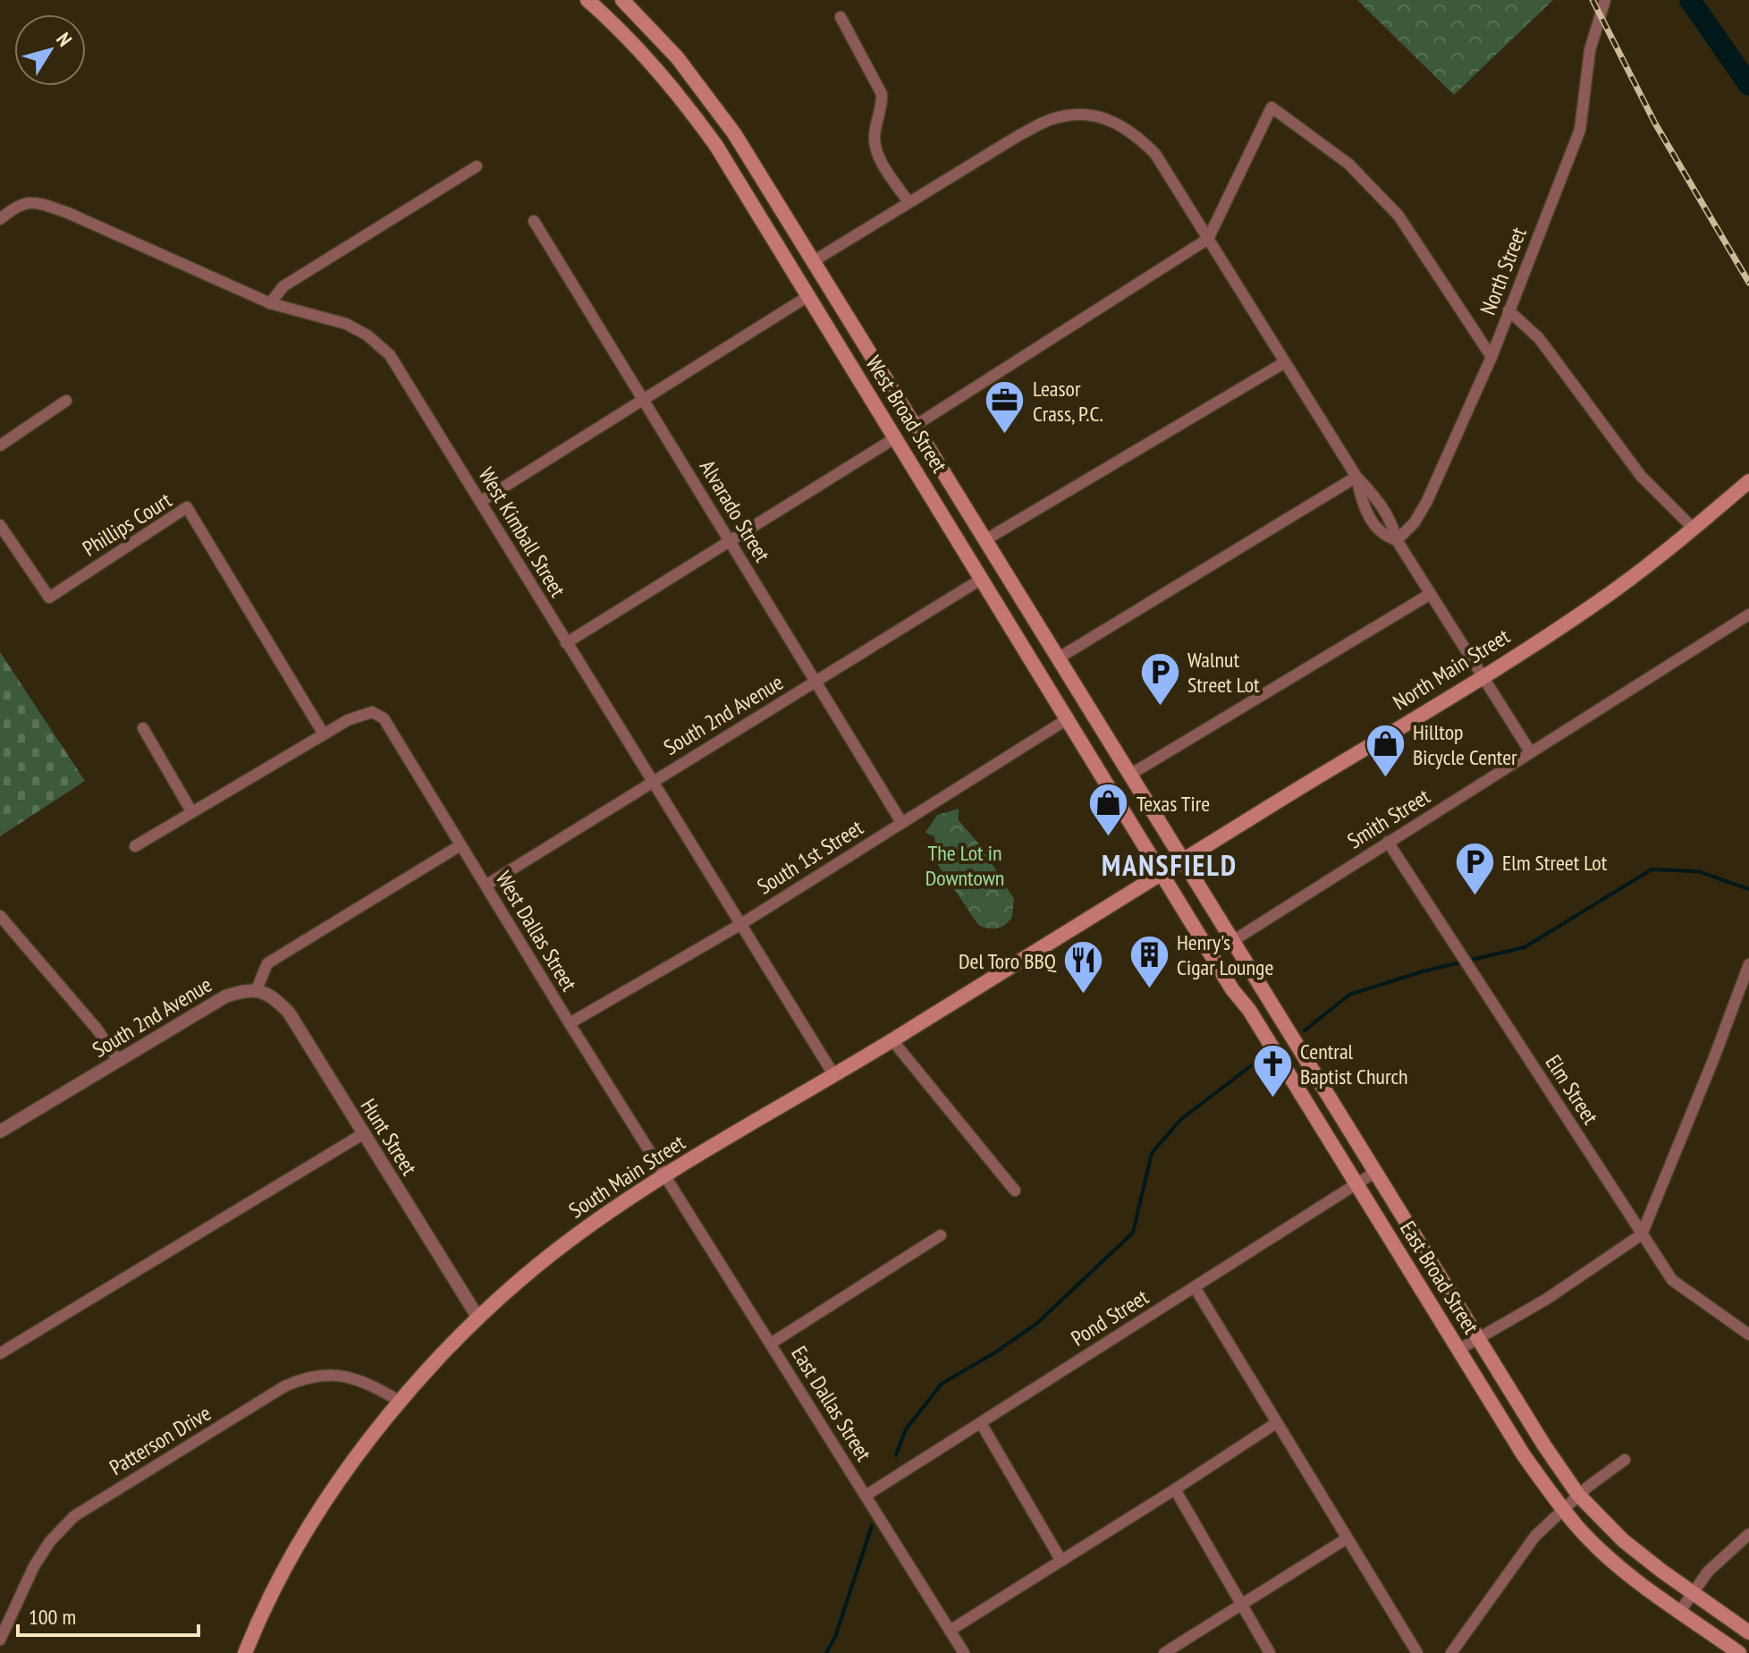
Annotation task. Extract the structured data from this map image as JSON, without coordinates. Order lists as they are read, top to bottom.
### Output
{
  "streets": {
    "main road": [
      "West Broad Street",
      "North Main Street",
      "South Main Street",
      "East Broad Street"
    ],
    "street": [
      "North Street",
      "Alvarado Street",
      "Phillips Court",
      "West Kimball Street",
      "South 2nd Avenue",
      "Smith Street",
      "South 1st Street",
      "West Dallas Street",
      "Elm Street",
      "Hunt Street",
      "Pond Street",
      "East Dallas Street",
      "Patterson Drive"
    ]
  },
  "crossings": [
    ["West Broad Street", "North Main Street"],
    ["West Broad Street", "South 2nd Avenue"],
    ["West Broad Street", "South 1st Street"],
    ["West Broad Street", "South Main Street"],
    ["West Broad Street", "East Broad Street"],
    ["Alvarado Street", "South 2nd Avenue"],
    ["Alvarado Street", "South 1st Street"],
    ["Phillips Court", "West Dallas Street"],
    ["West Kimball Street", "South 2nd Avenue"],
    ["West Kimball Street", "South 1st Street"],
    ["West Kimball Street", "South Main Street"],
    ["North Main Street", "South Main Street"],
    ["North Main Street", "East Broad Street"],
    ["South 2nd Avenue", "West Dallas Street"],
    ["South 2nd Avenue", "Hunt Street"],
    ["Smith Street", "Elm Street"],
    ["Smith Street", "East Broad Street"],
    ["South 1st Street", "West Dallas Street"],
    ["West Dallas Street", "South Main Street"],
    ["West Dallas Street", "East Dallas Street"],
    ["Hunt Street", "South Main Street"],
    ["South Main Street", "East Broad Street"],
    ["South Main Street", "East Dallas Street"],
    ["South Main Street", "Patterson Drive"],
    ["East Broad Street", "Pond Street"],
    ["Pond Street", "East Dallas Street"]
  ],
  "districts": ["MANSFIELD"],
  "parks": ["The Lot in Downtown"],
  "places": {
    "office": ["Leasor Crass, P.C."],
    "parking": ["Walnut Street Lot", "Elm Street Lot"],
    "shop": ["Hilltop Bicycle Center", "Texas Tire"],
    "building": ["Henry's Cigar Lounge"],
    "restaurant": ["Del Toro BBQ"],
    "church": ["Central Baptist Church"]
  },
  "scale_bar": "100 m",
  "north": "top right"
}
